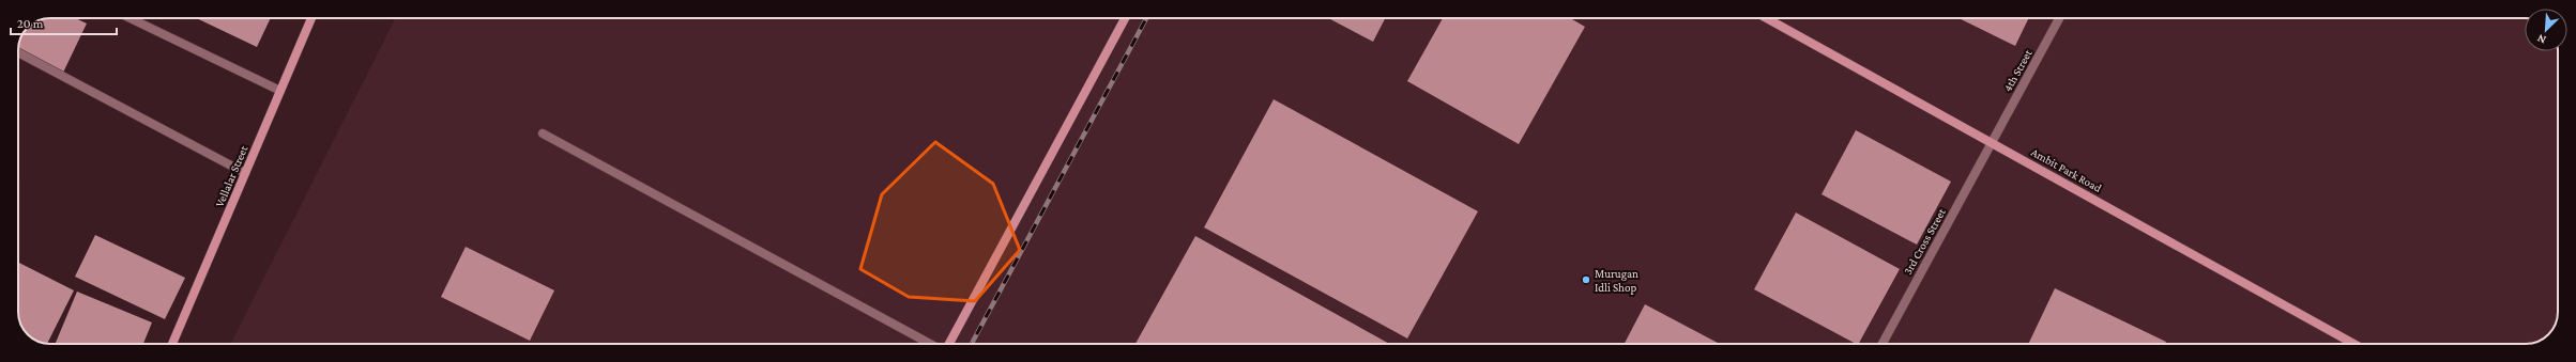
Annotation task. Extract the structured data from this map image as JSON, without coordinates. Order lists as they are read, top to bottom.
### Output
{
  "streets": {
    "street": [
      "4th Street",
      "Ambit Park Road",
      "Vellalar Street",
      "3rd Cross Street"
    ]
  },
  "crossings": [
    ["4th Street", "Ambit Park Road"],
    ["4th Street", "3rd Cross Street"],
    ["Ambit Park Road", "3rd Cross Street"]
  ],
  "places": ["Murugan Idli Shop"],
  "scale_bar": "20 m",
  "north": "bottom left"
}
